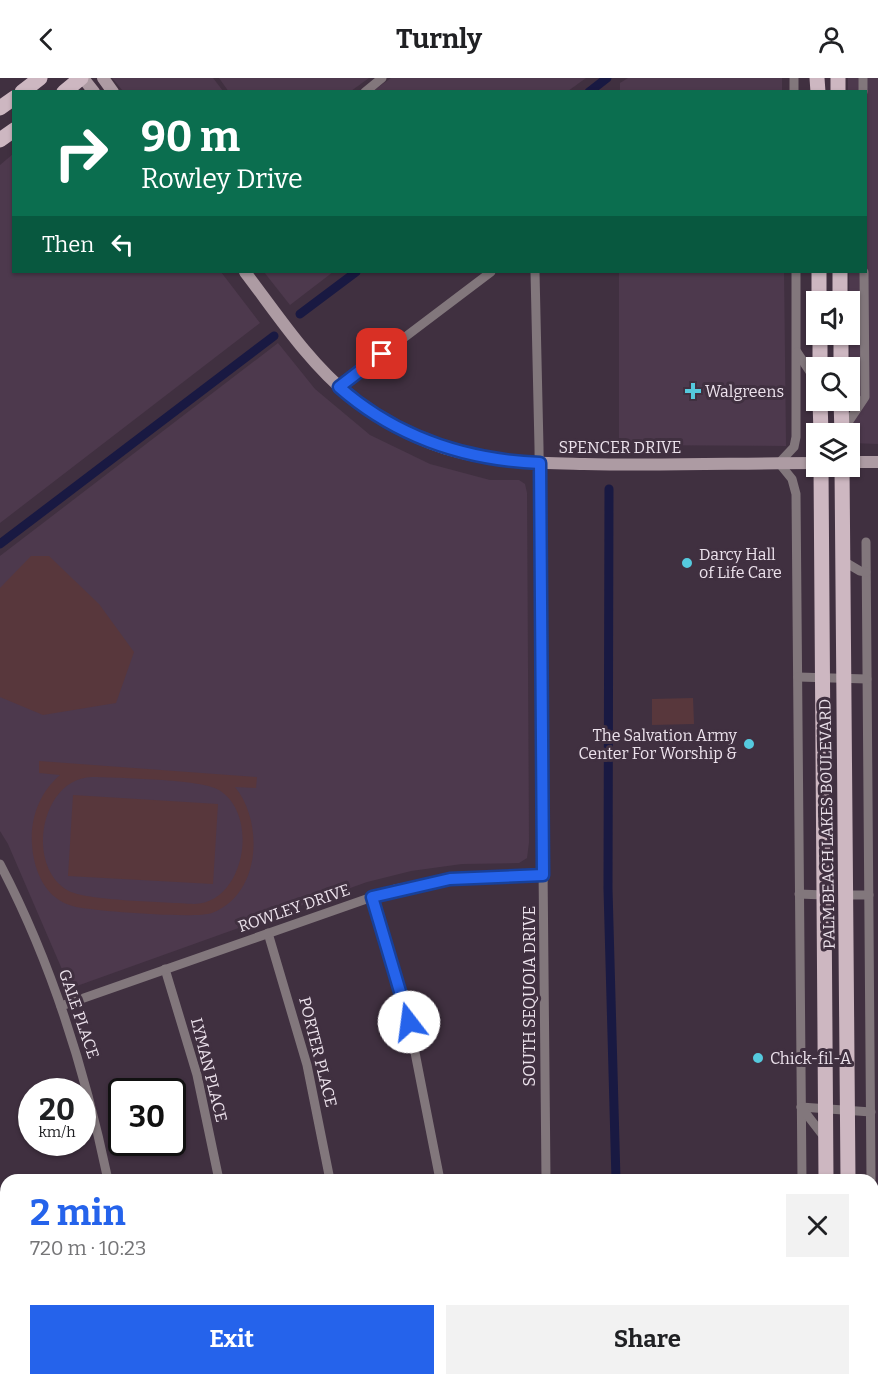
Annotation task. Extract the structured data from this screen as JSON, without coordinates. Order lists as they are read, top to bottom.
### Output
{
  "streets": {
    "main road": ["PALM BEACH LAKES BOULEVARD"],
    "street": [
      "SPENCER DRIVE",
      "ROWLEY DRIVE",
      "SOUTH SEQUOIA DRIVE",
      "GALE PLACE",
      "PORTER PLACE",
      "LYMAN PLACE"
    ]
  },
  "crossings": [
    ["SPENCER DRIVE", "SOUTH SEQUOIA DRIVE"],
    ["ROWLEY DRIVE", "SOUTH SEQUOIA DRIVE"],
    ["ROWLEY DRIVE", "GALE PLACE"],
    ["ROWLEY DRIVE", "PORTER PLACE"],
    ["ROWLEY DRIVE", "LYMAN PLACE"]
  ],
  "places": {
    "health": ["Walgreens"],
    "other": ["Darcy Hall of Life Care", "The Salvation Army Center For Worship &", "Chick-fil-A"]
  },
  "page": {
    "header": "Turnly",
    "turn": ["90 m", "Rowley Drive"],
    "then": "Then",
    "speed": "20 km/h",
    "limit": "30",
    "heading": ["2 min", "720 m · 10:23"],
    "buttons": ["Exit", "Share"]
  }
}
